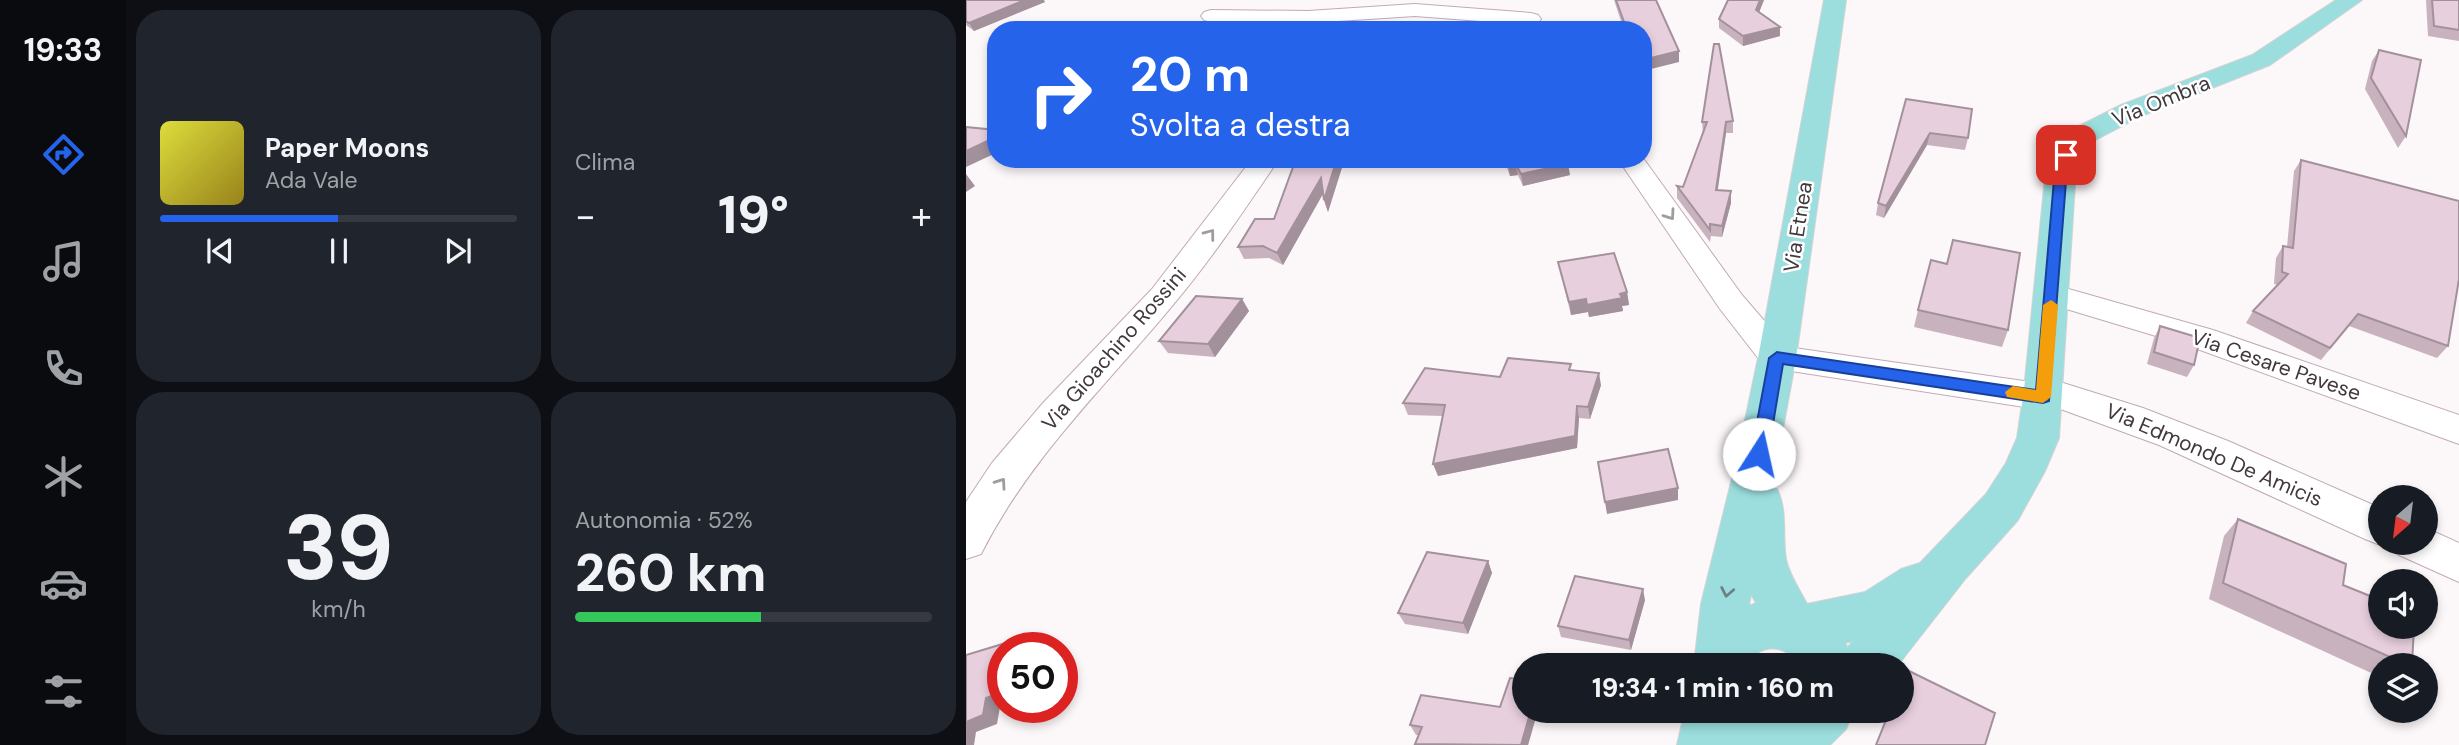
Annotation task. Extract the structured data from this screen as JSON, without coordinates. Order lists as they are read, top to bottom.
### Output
{
  "streets": {
    "main road": ["Via Ombra", "Via Etnea"],
    "street": ["Via Gioachino Rossini", "Via Cesare Pavese", "Via Edmondo De Amicis"]
  },
  "crossings": [
    ["Via Ombra", "Via Cesare Pavese"],
    ["Via Ombra", "Via Edmondo De Amicis"],
    ["Via Etnea", "Via Edmondo De Amicis"]
  ],
  "one_way": ["Via Gioachino Rossini"],
  "north": "bottom left",
  "page": {
    "tabs": "19:33",
    "tile": [
      "Clima",
      ["39", "km/h"],
      ["Autonomia · 52%", "260 km"]
    ],
    "turn": ["20 m", "Svolta a destra"],
    "song": ["Paper Moons", "Ada Vale"],
    "heat": ["−", "19°", "+"],
    "limit": "50",
    "trip": "19:34 · 1 min · 160 m"
  }
}
